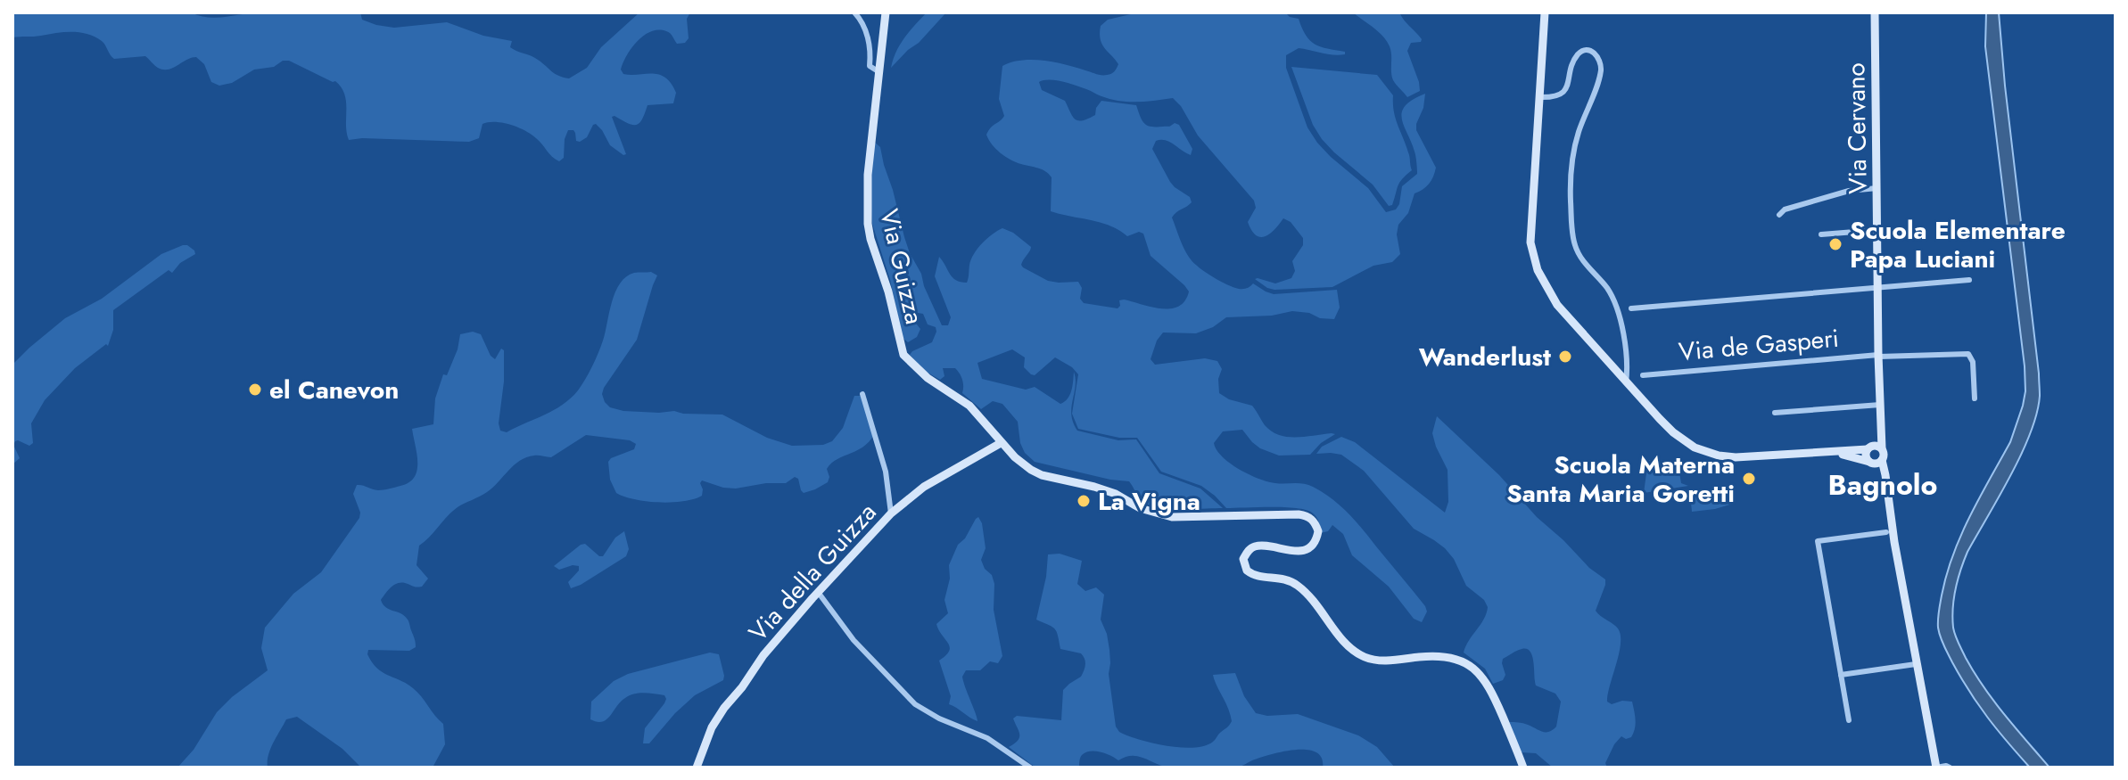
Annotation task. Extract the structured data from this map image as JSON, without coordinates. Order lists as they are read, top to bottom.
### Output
{
  "streets": {
    "main road": ["Via Cervano", "Via Guizza", "Via della Guizza"],
    "street": ["Via de Gasperi"]
  },
  "crossings": [
    ["Via Cervano", "Via de Gasperi"],
    ["Via Guizza", "Via della Guizza"]
  ],
  "districts": ["Bagnolo"],
  "places": [
    "Scuola Elementare Papa Luciani",
    "Wanderlust",
    "el Canevon",
    "Scuola Materna Santa Maria Goretti",
    "La Vigna"
  ]
}
